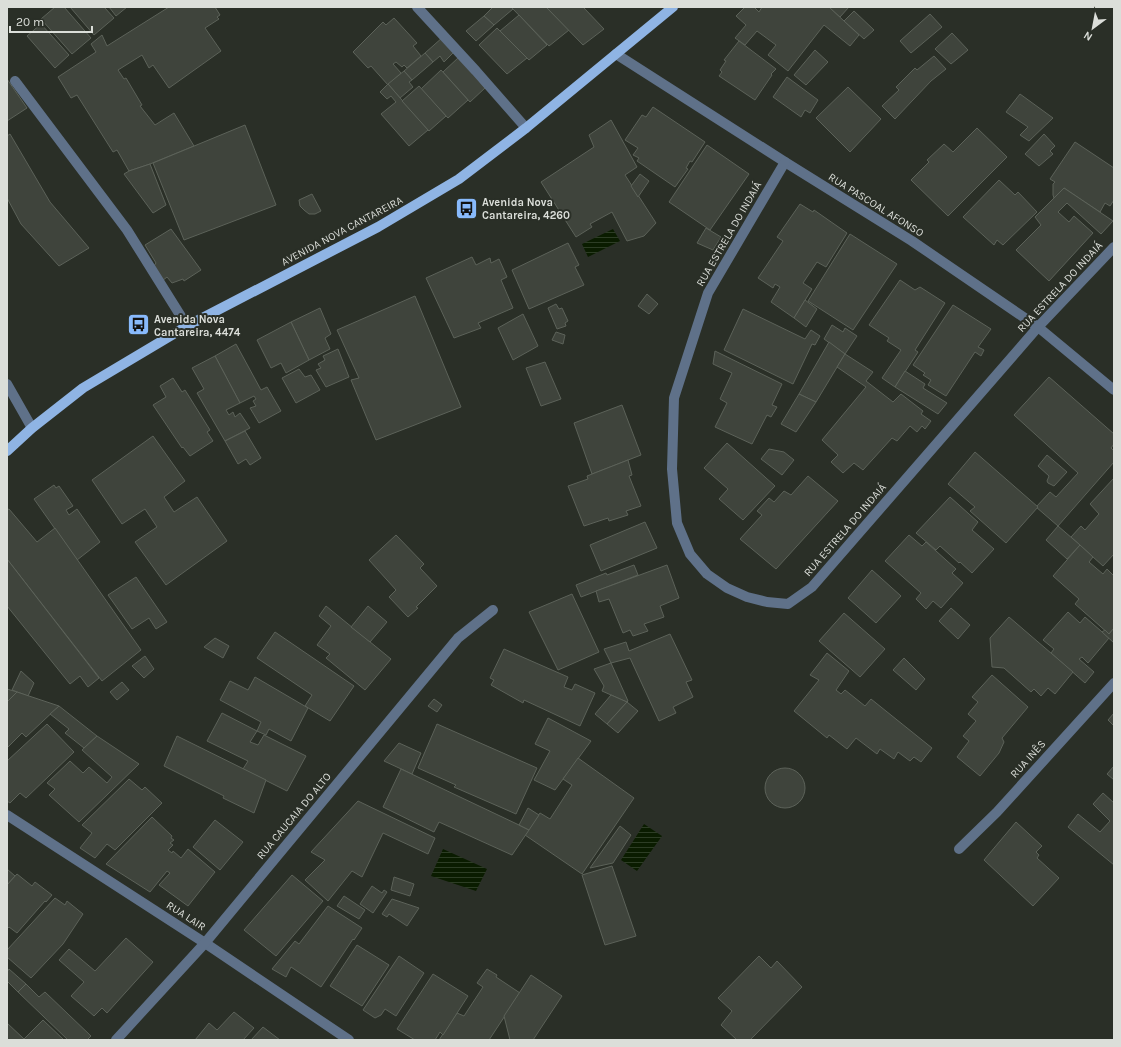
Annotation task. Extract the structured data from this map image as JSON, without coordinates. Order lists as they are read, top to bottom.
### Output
{
  "streets": {
    "main road": ["AVENIDA NOVA CANTAREIRA"],
    "street": [
      "RUA PASCOAL AFONSO",
      "RUA ESTRELA DO INDAIÁ",
      "RUA INÊS",
      "RUA CAUCAIA DO ALTO",
      "RUA LAIR"
    ]
  },
  "crossings": [
    ["RUA PASCOAL AFONSO", "AVENIDA NOVA CANTAREIRA"],
    ["RUA PASCOAL AFONSO", "RUA ESTRELA DO INDAIÁ"],
    ["RUA CAUCAIA DO ALTO", "RUA LAIR"]
  ],
  "places": {
    "bus stop": ["Avenida Nova Cantareira, 4260", "Avenida Nova Cantareira, 4474"]
  },
  "scale_bar": "20 m",
  "north": "bottom left"
}
